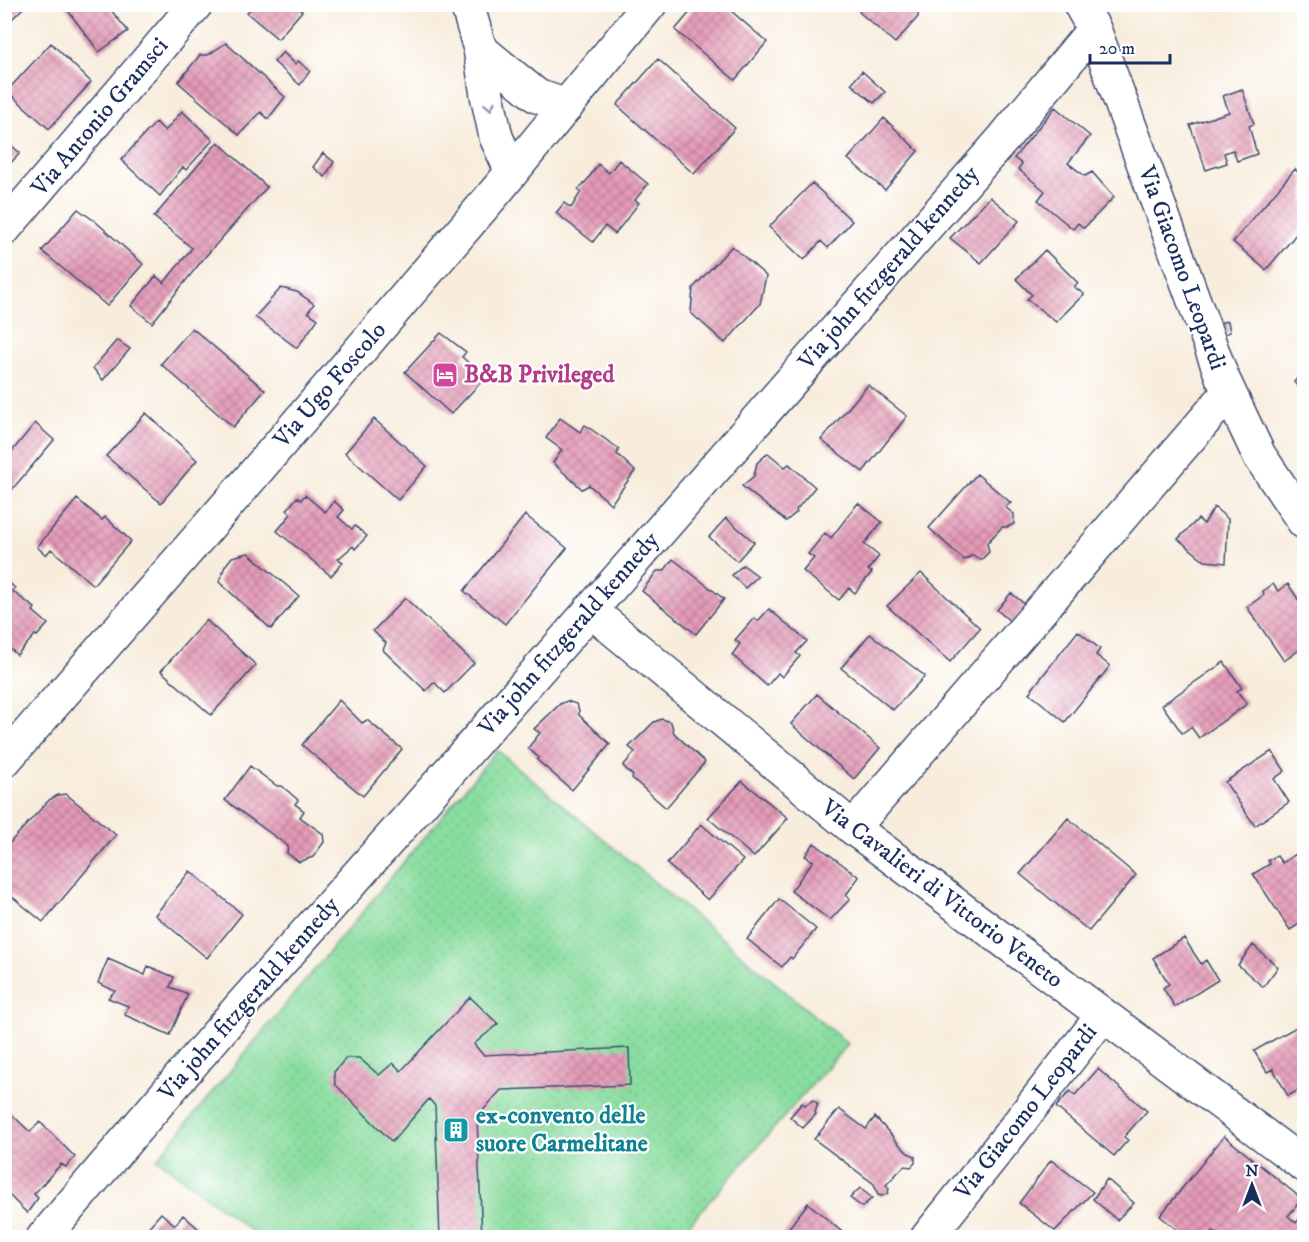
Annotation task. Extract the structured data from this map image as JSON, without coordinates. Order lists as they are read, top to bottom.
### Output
{
  "streets": {
    "street": [
      "Via Antonio Gramsci",
      "Via john fitzgerald kennedy",
      "Via Giacomo Leopardi",
      "Via Ugo Foscolo",
      "Via Cavalieri di Vittorio Veneto"
    ]
  },
  "crossings": [
    ["Via john fitzgerald kennedy", "Via Giacomo Leopardi"],
    ["Via john fitzgerald kennedy", "Via Cavalieri di Vittorio Veneto"],
    ["Via Giacomo Leopardi", "Via Cavalieri di Vittorio Veneto"]
  ],
  "places": {
    "hotel": ["B&B Privileged"],
    "building": ["ex-convento delle suore Carmelitane"]
  },
  "scale_bar": "20 m",
  "north": "top"
}
